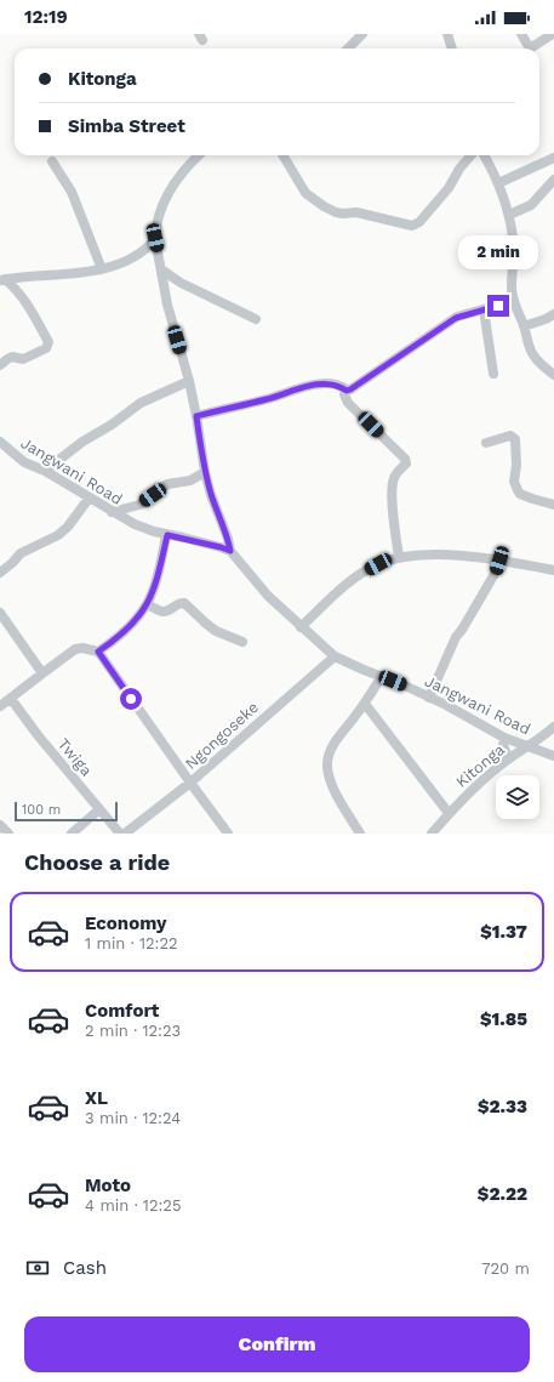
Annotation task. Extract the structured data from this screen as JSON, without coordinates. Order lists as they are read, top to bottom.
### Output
{
  "streets": {
    "street": [
      "Jangwani Road",
      "Ngongoseke",
      "Twiga",
      "Kitonga"
    ]
  },
  "crossings": [
    ["Jangwani Road", "Ngongoseke"],
    ["Jangwani Road", "Kitonga"]
  ],
  "scale_bar": "100 m",
  "page": {
    "status": "12:19",
    "banner": ["Kitonga", "Simba Street"],
    "bubble": "2 min",
    "scale": "100 m",
    "heading": "Choose a ride",
    "list": [
      {
        "name": "Economy",
        "note": "1 min · 12:22",
        "value": "$1.37"
      },
      {
        "name": "Comfort",
        "note": "2 min · 12:23",
        "value": "$1.85"
      },
      {
        "name": "XL",
        "note": "3 min · 12:24",
        "value": "$2.33"
      },
      {
        "name": "Moto",
        "note": "4 min · 12:25",
        "value": "$2.22"
      }
    ],
    "pay": ["Cash", "720 m"],
    "buttons": "Confirm"
  }
}
